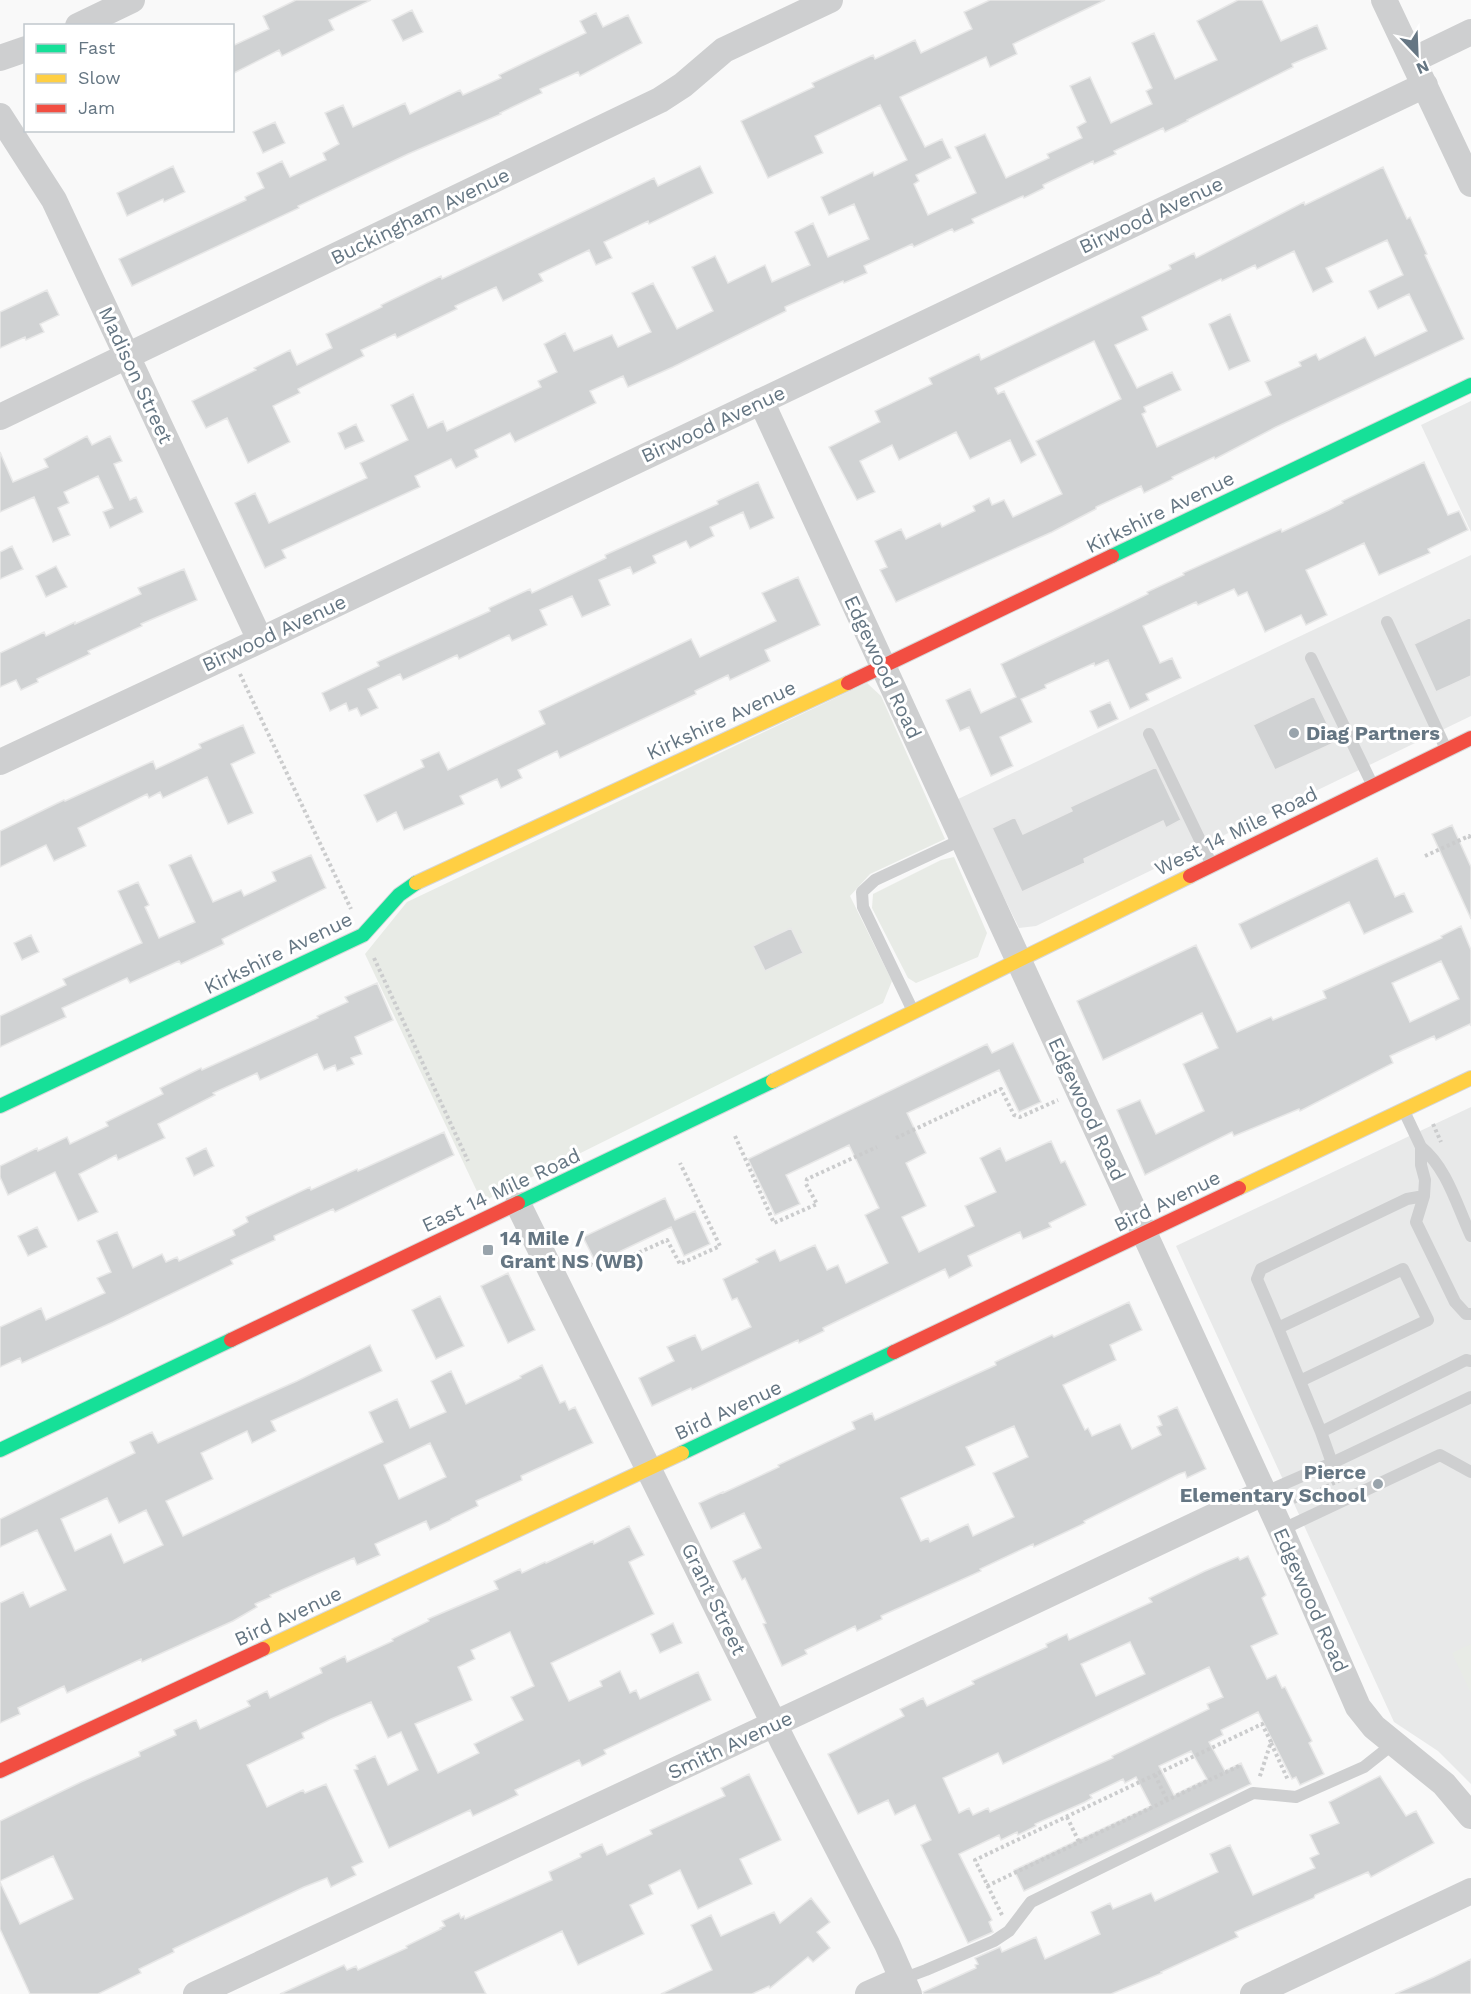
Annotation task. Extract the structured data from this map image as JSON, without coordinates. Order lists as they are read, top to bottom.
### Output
{
  "streets": {
    "street": [
      "Birwood Avenue",
      "Buckingham Avenue",
      "Madison Street",
      "Kirkshire Avenue",
      "Edgewood Road",
      "West 14 Mile Road",
      "East 14 Mile Road",
      "Bird Avenue",
      "Grant Street",
      "Smith Avenue"
    ]
  },
  "crossings": [
    ["Birwood Avenue", "Madison Street"],
    ["Birwood Avenue", "Edgewood Road"],
    ["Buckingham Avenue", "Madison Street"],
    ["Kirkshire Avenue", "Edgewood Road"],
    ["Edgewood Road", "West 14 Mile Road"],
    ["Edgewood Road", "East 14 Mile Road"],
    ["Edgewood Road", "Bird Avenue"],
    ["Edgewood Road", "Smith Avenue"],
    ["West 14 Mile Road", "East 14 Mile Road"],
    ["East 14 Mile Road", "Grant Street"],
    ["Bird Avenue", "Grant Street"],
    ["Grant Street", "Smith Avenue"]
  ],
  "places": {
    "other": ["Diag Partners", "Pierce Elementary School"],
    "transit": ["14 Mile / Grant NS (WB)"]
  },
  "legend": ["Fast", "Slow", "Jam"],
  "north": "bottom right"
}
